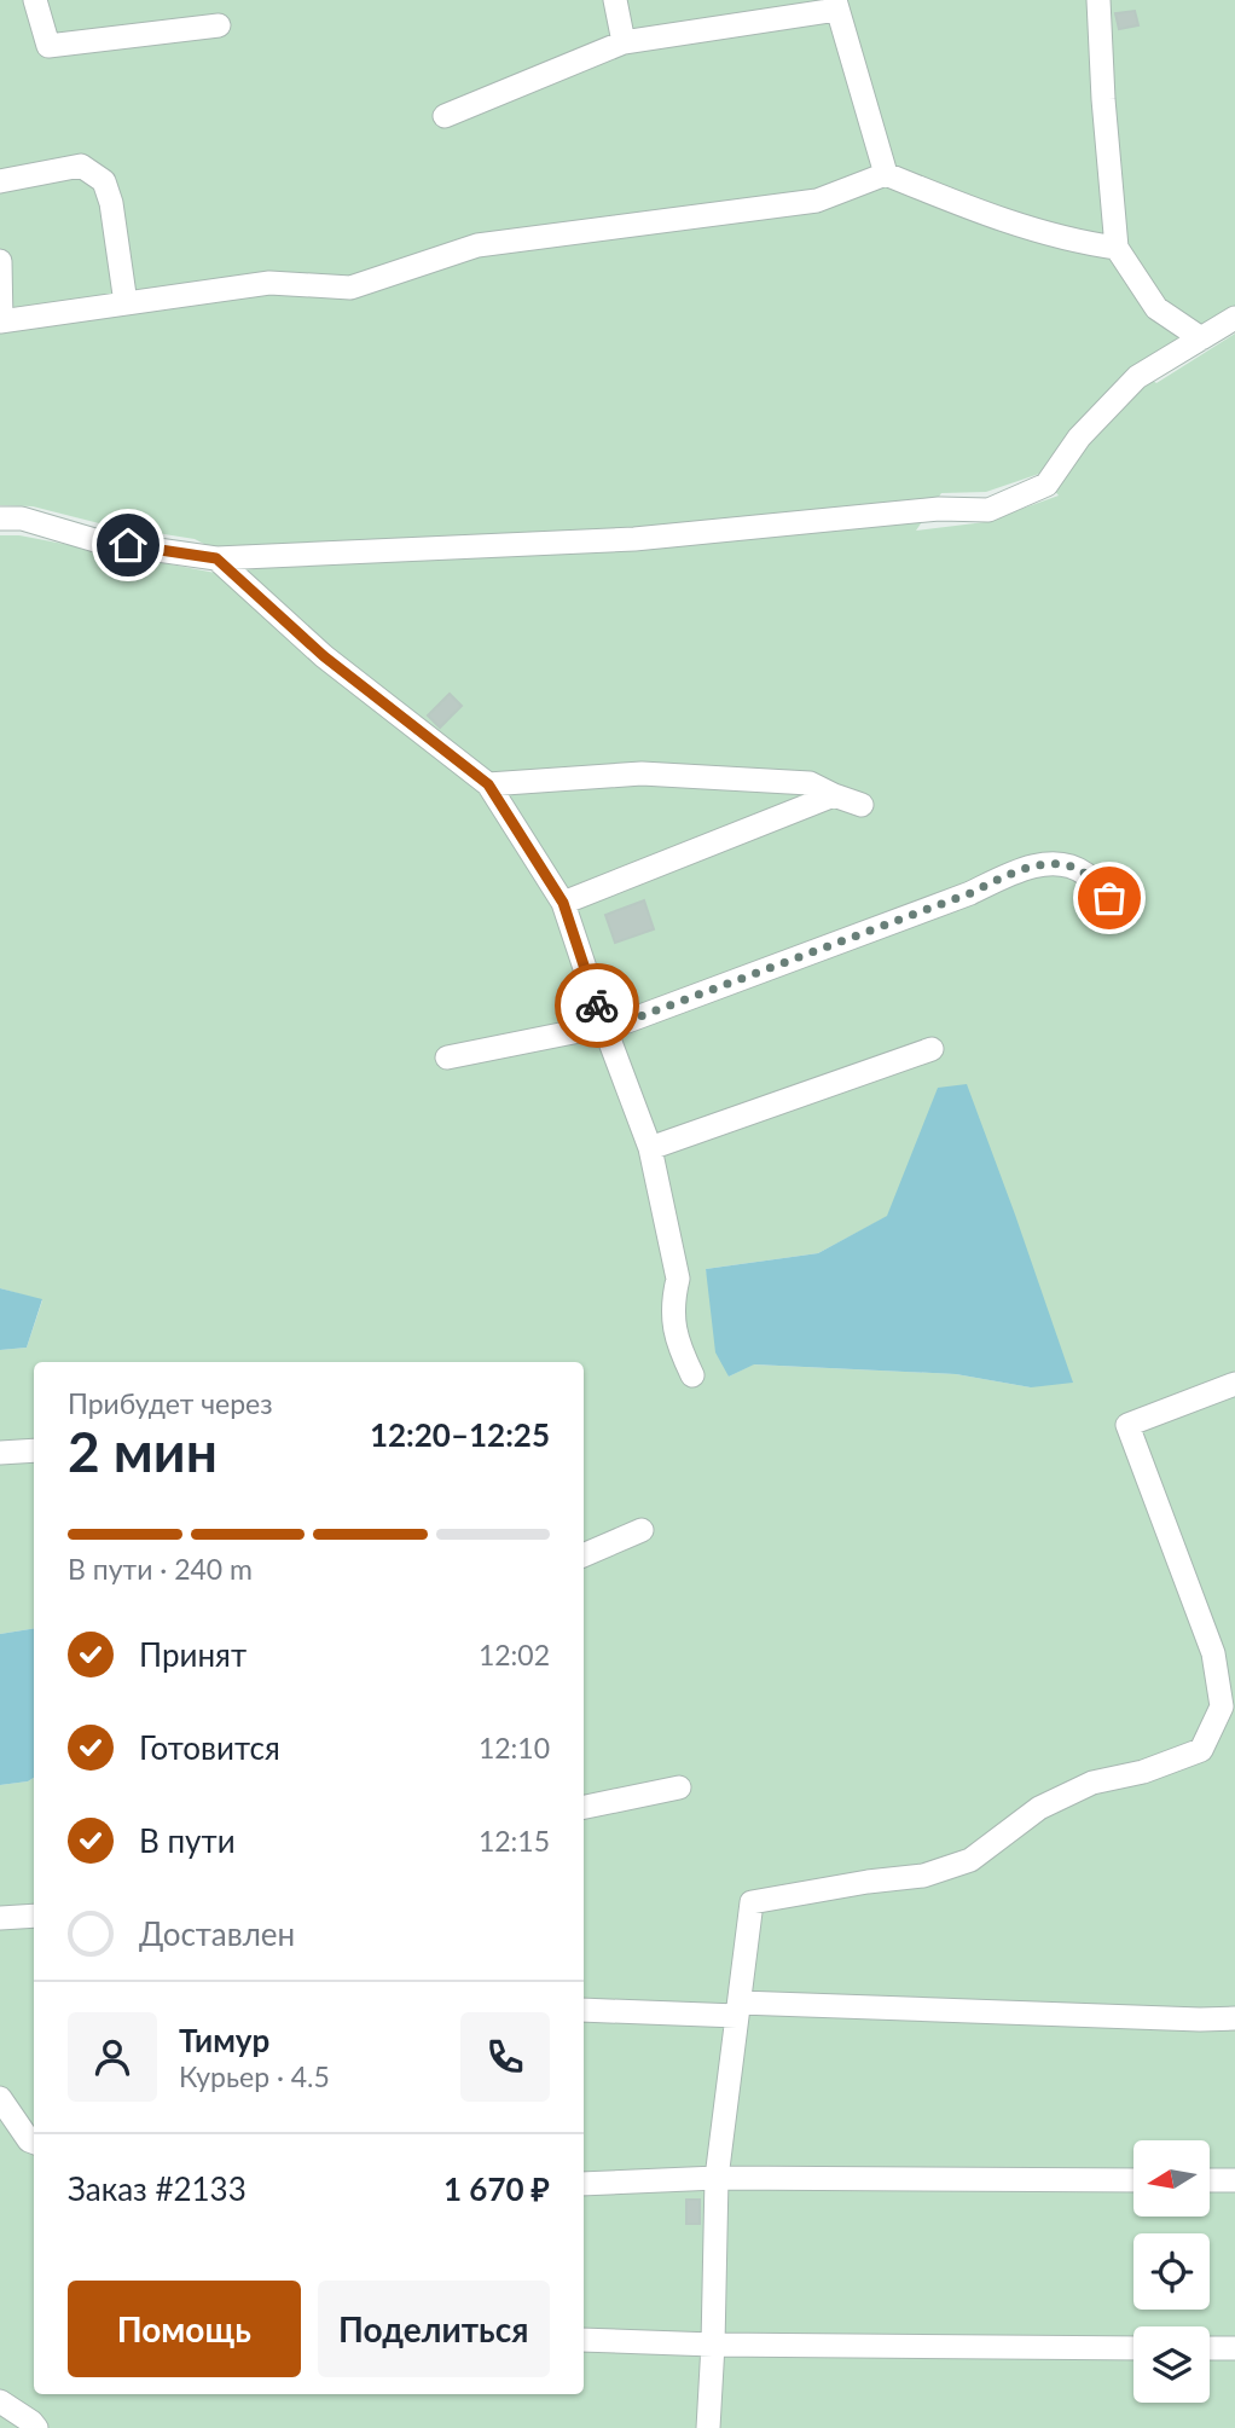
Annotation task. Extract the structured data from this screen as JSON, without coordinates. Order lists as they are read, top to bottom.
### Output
{
  "north": "left",
  "page": {
    "heading": ["2 мин", "Прибудет через", "12:20–12:25"],
    "panel": [
      "Тимур",
      "Курьер · 4.5",
      "Заказ #2133",
      "1 670 ₽"
    ],
    "bar": "В пути · 240 m",
    "list": [
      ["Принят", "12:02"],
      ["Готовится", "12:10"],
      ["В пути", "12:15"],
      "Доставлен"
    ],
    "buttons": ["Помощь", "Поделиться"]
  }
}
